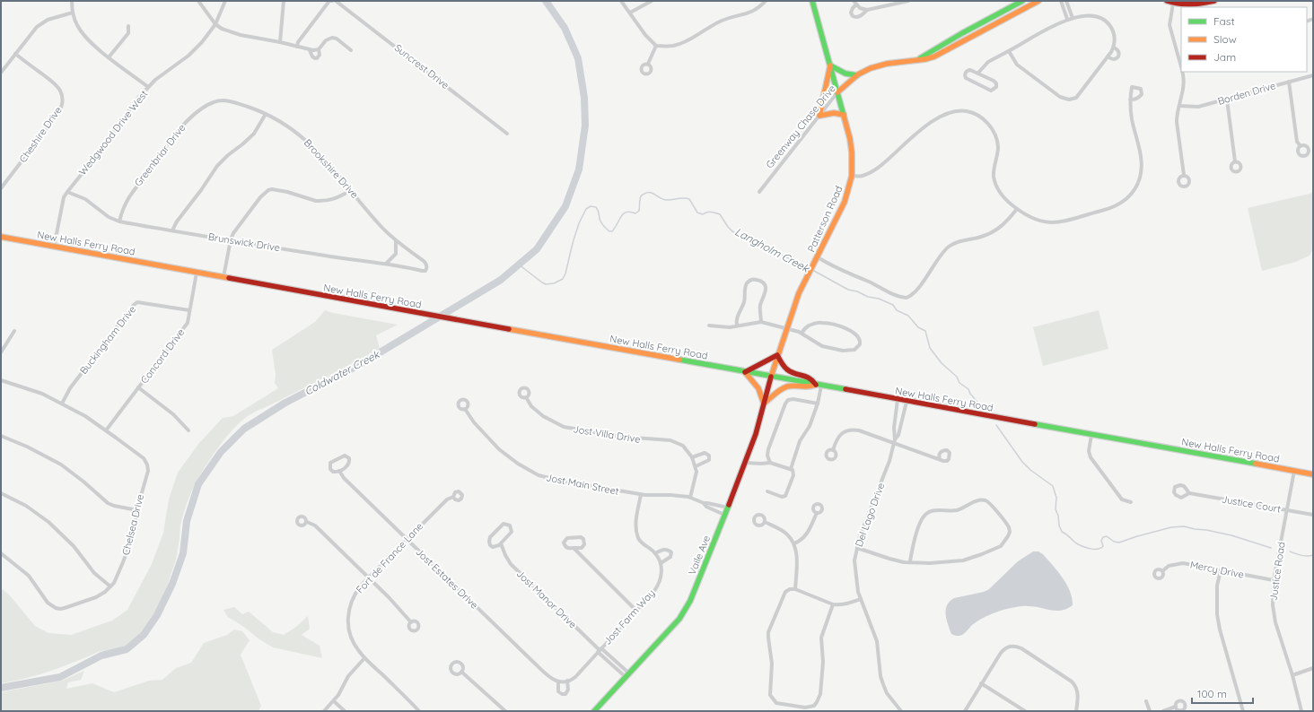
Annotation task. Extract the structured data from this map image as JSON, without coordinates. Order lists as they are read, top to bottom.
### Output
{
  "streets": {
    "main road": [
      "Greenway Chase Drive",
      "Patterson Road",
      "New Halls Ferry Road",
      "Vaile Ave"
    ],
    "street": [
      "Suncrest Drive",
      "Borden Drive",
      "Wedgwood Drive West",
      "Cheshire Drive",
      "Greenbriar Drive",
      "Brookshire Drive",
      "Brunswick Drive",
      "Buckingham Drive",
      "Concord Drive",
      "Jost Villa Drive",
      "Jost Main Street",
      "Justice Court",
      "Del Lago Drive",
      "Chelsea Drive",
      "Fort de France Lane",
      "Mercy Drive",
      "Justice Road",
      "Jost Estates Drive",
      "Jost Manor Drive",
      "Jost Farm Way"
    ]
  },
  "crossings": [
    ["Greenway Chase Drive", "Patterson Road"],
    ["Wedgwood Drive West", "Brunswick Drive"],
    ["Wedgwood Drive West", "New Halls Ferry Road"],
    ["Greenbriar Drive", "Brookshire Drive"],
    ["Greenbriar Drive", "Brunswick Drive"],
    ["Brookshire Drive", "Brunswick Drive"],
    ["Patterson Road", "New Halls Ferry Road"],
    ["Patterson Road", "Vaile Ave"],
    ["New Halls Ferry Road", "Concord Drive"],
    ["New Halls Ferry Road", "Del Lago Drive"],
    ["New Halls Ferry Road", "Vaile Ave"],
    ["New Halls Ferry Road", "Justice Road"],
    ["Buckingham Drive", "Concord Drive"],
    ["Concord Drive", "Chelsea Drive"],
    ["Jost Villa Drive", "Jost Main Street"],
    ["Jost Main Street", "Vaile Ave"],
    ["Justice Court", "Justice Road"],
    ["Vaile Ave", "Jost Manor Drive"],
    ["Fort de France Lane", "Jost Estates Drive"],
    ["Mercy Drive", "Justice Road"],
    ["Jost Estates Drive", "Jost Manor Drive"],
    ["Jost Estates Drive", "Jost Farm Way"],
    ["Jost Manor Drive", "Jost Farm Way"]
  ],
  "water": ["Langholm Creek", "Coldwater Creek"],
  "legend": ["Fast", "Slow", "Jam"],
  "scale_bar": "100 m"
}
